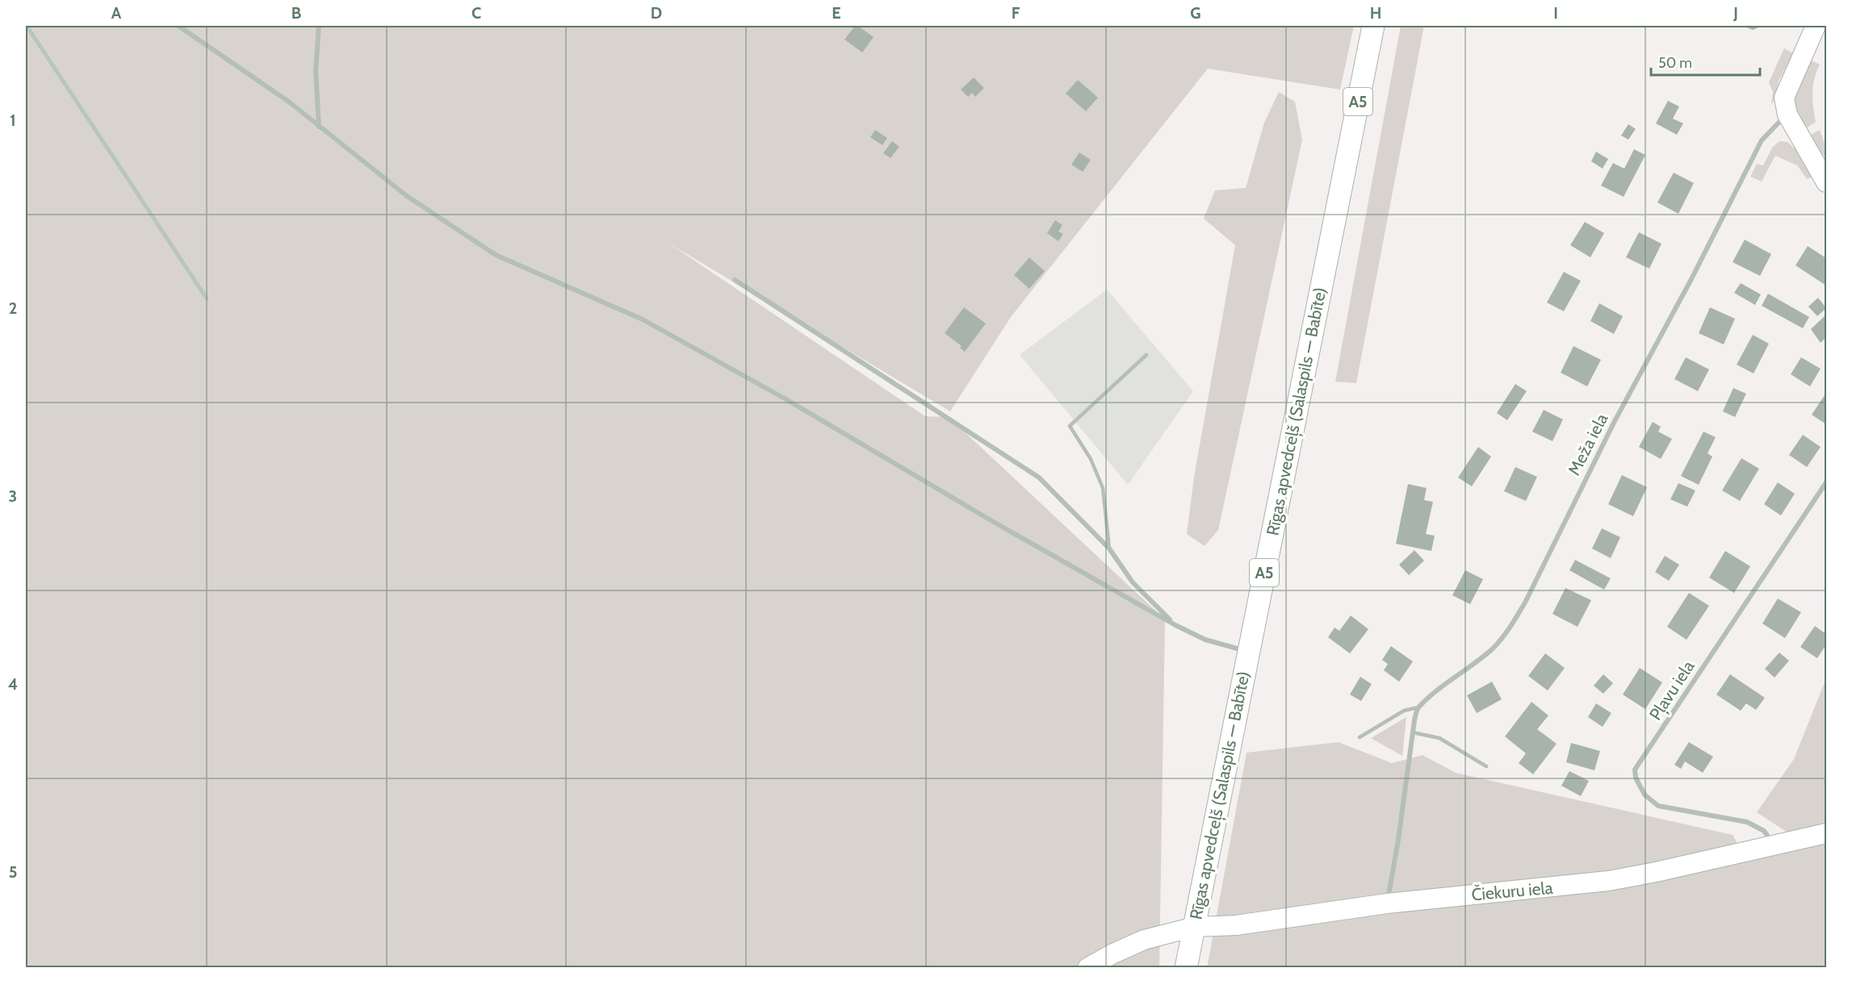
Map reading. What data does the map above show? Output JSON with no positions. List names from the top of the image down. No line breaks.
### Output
{"streets":{"highway":["A5","Rīgas apvedceļš (Salaspils — Babīte)"],"main road":["Čiekuru iela"],"street":["Meža iela","Pļavu iela"]},"crossings":[["Rīgas apvedceļš (Salaspils — Babīte)","Čiekuru iela"],["Pļavu iela","Čiekuru iela"]],"scale_bar":"50 m","grid":{"columns":["A","B","C","D","E","F","G","H","I","J"],"rows":["1","2","3","4","5"]}}
